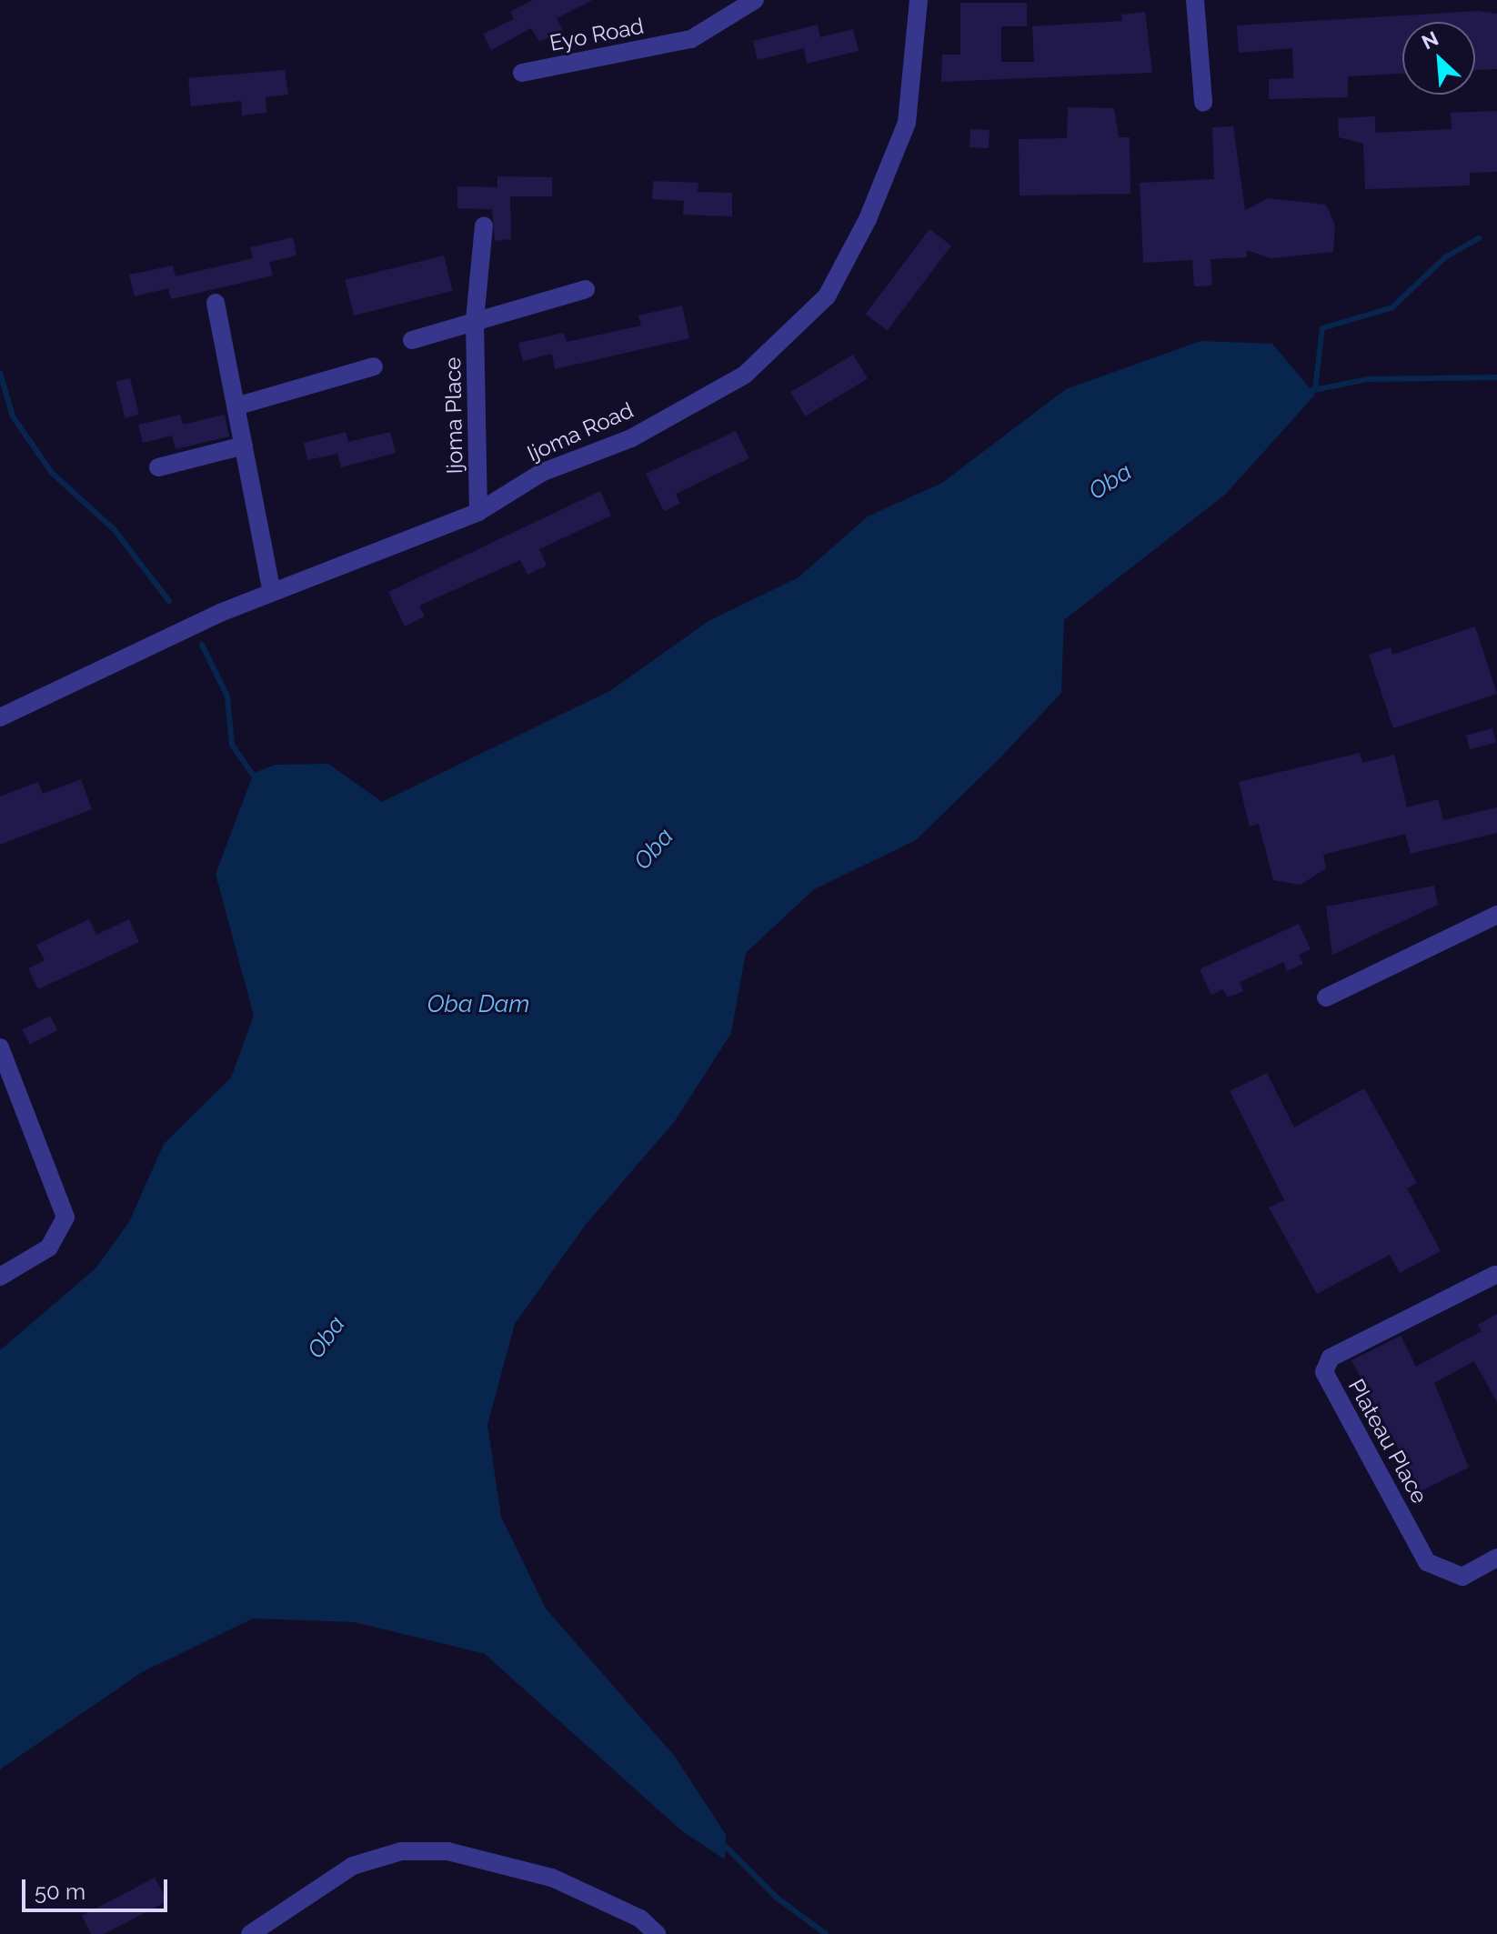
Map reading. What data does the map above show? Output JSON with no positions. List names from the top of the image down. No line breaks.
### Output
{"streets":{"street":["Eyo Road","Ijoma Place","Ijoma Road","Plateau Place"]},"crossings":[["Ijoma Place","Ijoma Road"]],"water":["Oba","Oba Dam"],"scale_bar":"50 m","north":"top left"}
